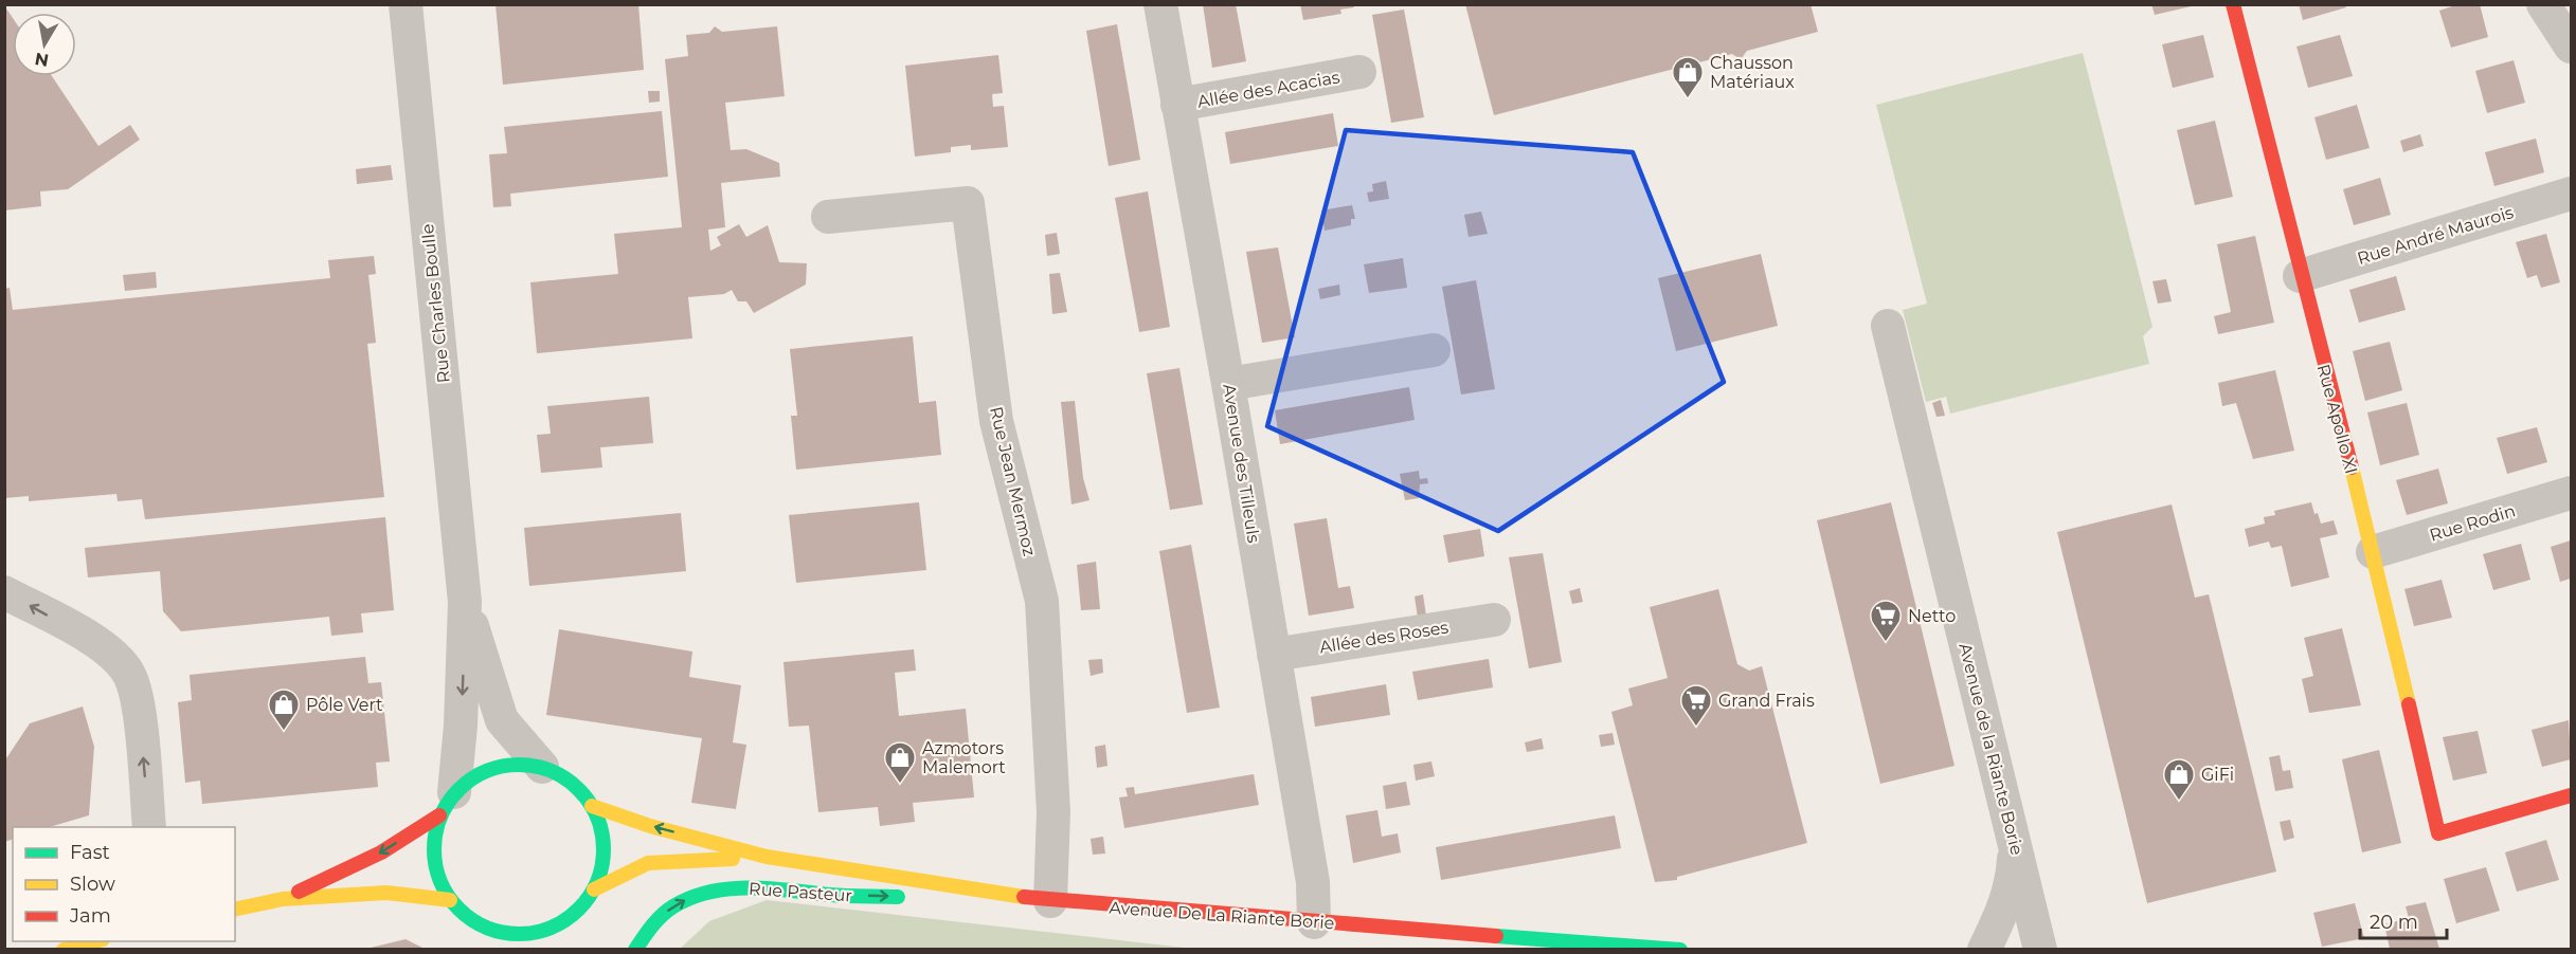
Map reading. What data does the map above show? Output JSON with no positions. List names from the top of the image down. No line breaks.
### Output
{"streets":{"street":["Allée des Acacias","Rue André Maurois","Rue Charles Boulle","Rue Apollo XI","Avenue des Tilleuls","Rue Jean Mermoz","Rue Rodin","Allée des Roses","Avenue de la Riante Borie","Rue Pasteur","Avenue De La Riante Borie"]},"crossings":[["Allée des Acacias","Avenue des Tilleuls"],["Rue André Maurois","Rue Apollo XI"],["Rue Charles Boulle","Avenue De La Riante Borie"],["Rue Apollo XI","Rue Rodin"],["Avenue des Tilleuls","Allée des Roses"],["Avenue des Tilleuls","Avenue De La Riante Borie"],["Rue Jean Mermoz","Avenue De La Riante Borie"]],"one_way":["Rue Pasteur"],"places":{"shop":["Chausson Matériaux","Pôle Vert","Azmotors Malemort","GiFi"],"supermarket":["Netto","Grand Frais"]},"legend":["Fast","Slow","Jam"],"scale_bar":"20 m","north":"bottom"}
